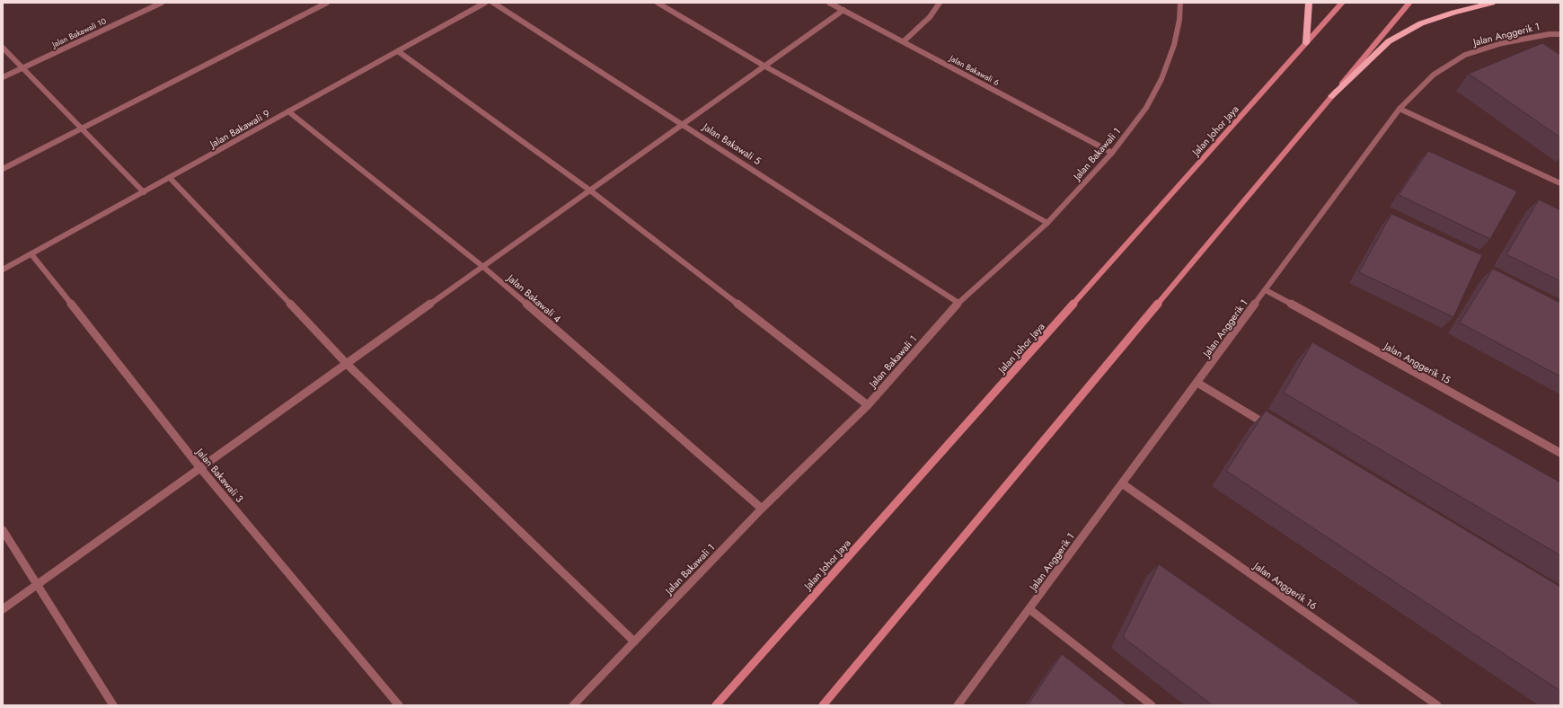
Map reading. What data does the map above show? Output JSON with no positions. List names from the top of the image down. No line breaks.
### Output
{"streets":{"main road":["Jalan Johor Jaya"],"street":["Jalan Bakawali 10","Jalan Anggerik 1","Jalan Bakawali 6","Jalan Bakawali 9","Jalan Bakawali 5","Jalan Bakawali 1","Jalan Bakawali 4","Jalan Anggerik 15","Jalan Bakawali 3","Jalan Anggerik 16"]},"crossings":[["Jalan Anggerik 1","Jalan Anggerik 15"],["Jalan Anggerik 1","Jalan Anggerik 16"],["Jalan Bakawali 6","Jalan Bakawali 1"],["Jalan Bakawali 9","Jalan Bakawali 4"],["Jalan Bakawali 9","Jalan Bakawali 3"],["Jalan Bakawali 5","Jalan Bakawali 1"],["Jalan Bakawali 1","Jalan Bakawali 4"]]}
